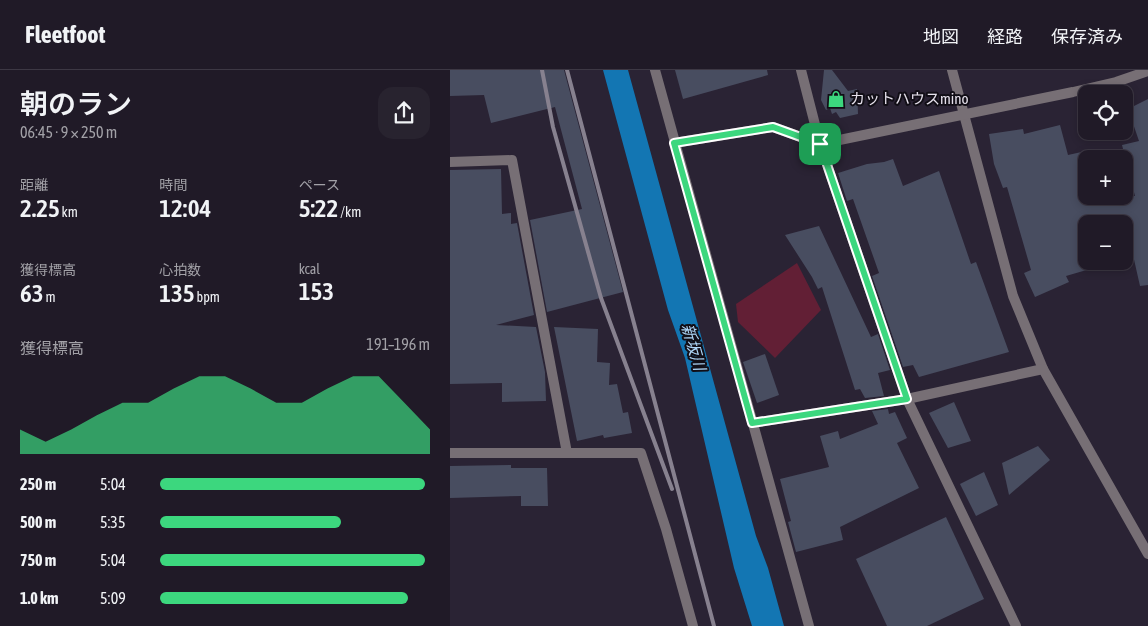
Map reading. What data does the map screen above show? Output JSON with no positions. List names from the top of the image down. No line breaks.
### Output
{"water":["新坂川"],"places":{"shop":["カットハウスmino"]},"page":{"header":"Fleetfoot","nav":["地図","経路","保存済み"],"heading":["朝のラン","06:45 · 9 × 250 m"],"map_buttons":["+","−"],"stats":[["距離","2.25 km"],["時間","12:04"],["ペース","5:22 /km"],["獲得標高","63 m"],["心拍数","135 bpm"],["kcal","153"]],"chart":["獲得標高","191–196 m"],"list":[{"name":"250 m","note":"5:04"},{"name":"500 m","note":"5:35"},{"name":"750 m","note":"5:04"},{"name":"1.0 km","note":"5:09"}]}}
